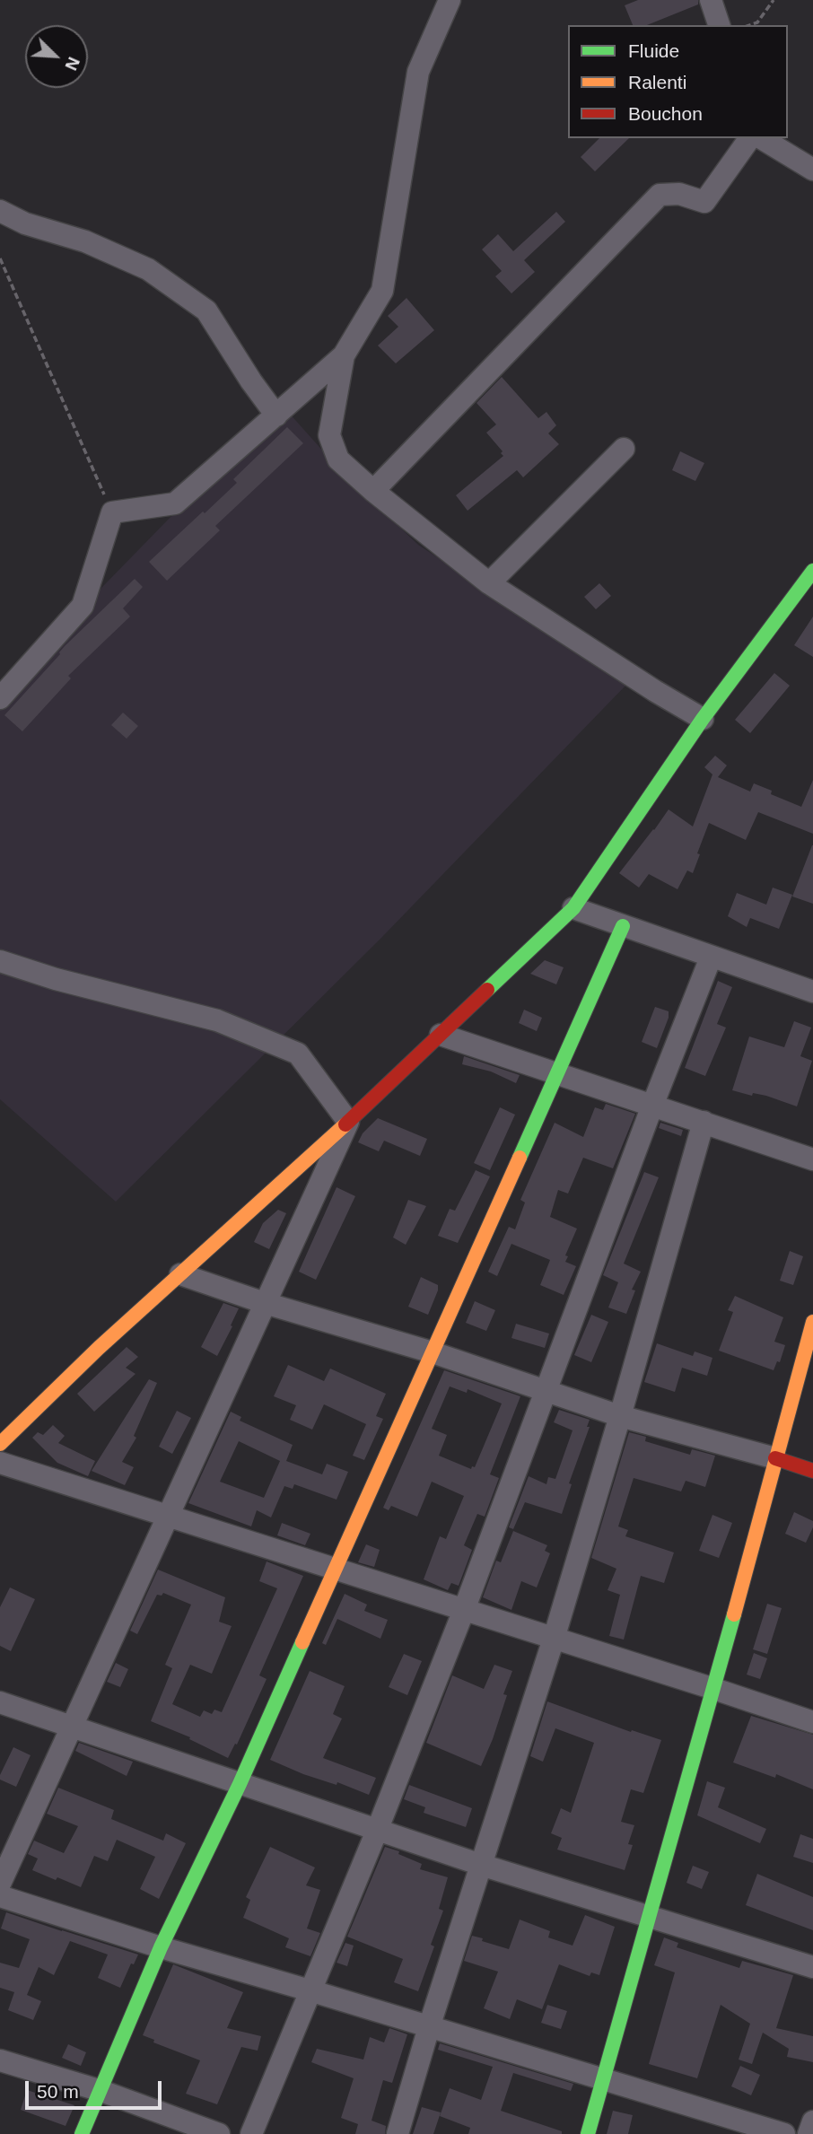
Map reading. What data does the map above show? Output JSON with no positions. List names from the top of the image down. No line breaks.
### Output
{"legend":["Fluide","Ralenti","Bouchon"],"scale_bar":"50 m","north":"bottom right"}
